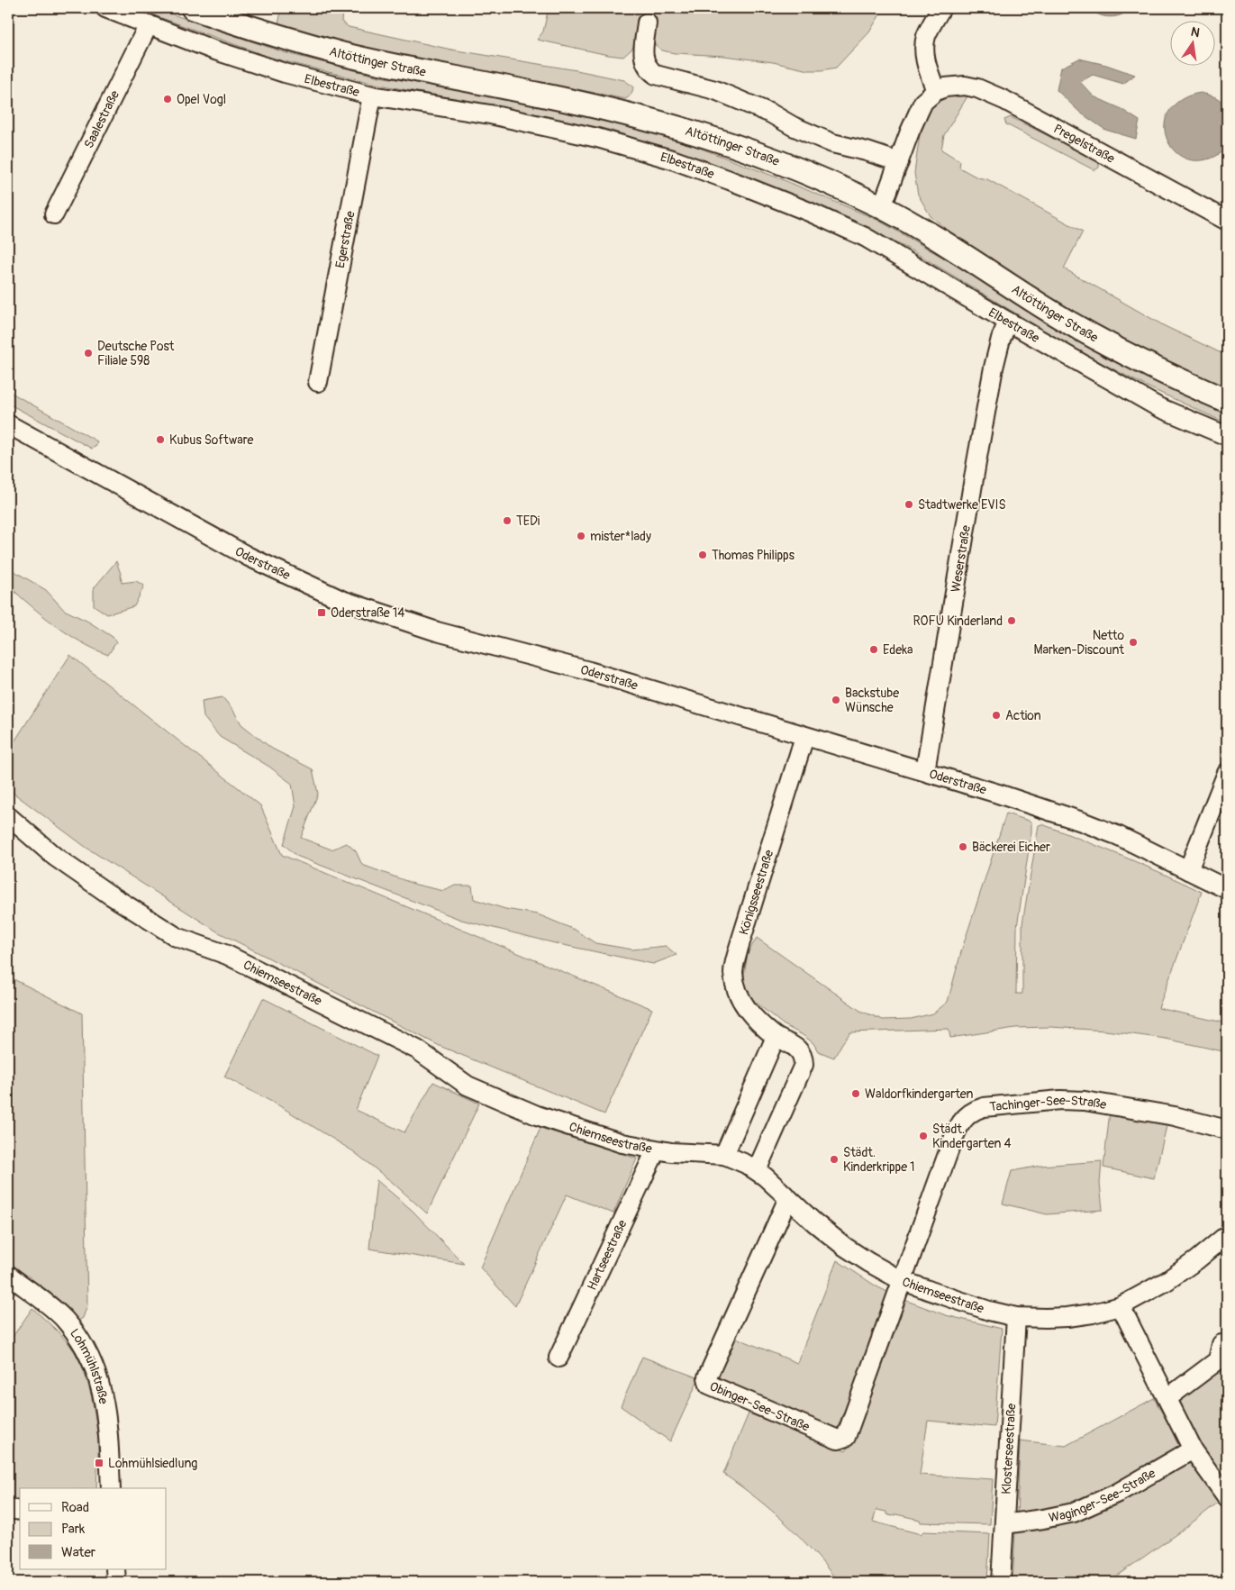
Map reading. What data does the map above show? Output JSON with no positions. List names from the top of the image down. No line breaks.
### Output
{"streets":{"main road":["Altöttinger Straße"],"street":["Elbestraße","Saalestraße","Pregelstraße","Egerstraße","Weserstraße","Oderstraße","Königsseestraße","Chiemseestraße","Tachinger-See-Straße","Hartseestraße","Lohmühlstraße","Obinger-See-Straße","Klosterseestraße","Waginger-See-Straße"]},"crossings":[["Elbestraße","Saalestraße"],["Elbestraße","Egerstraße"],["Elbestraße","Weserstraße"],["Weserstraße","Oderstraße"],["Oderstraße","Königsseestraße"],["Königsseestraße","Chiemseestraße"],["Chiemseestraße","Tachinger-See-Straße"],["Chiemseestraße","Hartseestraße"],["Chiemseestraße","Obinger-See-Straße"],["Chiemseestraße","Klosterseestraße"],["Tachinger-See-Straße","Obinger-See-Straße"],["Klosterseestraße","Waginger-See-Straße"]],"places":{"other":["Opel Vogl","Deutsche Post Filiale 598","Kubus Software","Stadtwerke EVIS","TEDi","mister*lady","Thomas Philipps","ROFU Kinderland","Netto Marken-Discount","Edeka","Backstube Wünsche","Action","Bäckerei Eicher","Waldorfkindergarten","Städt. Kindergarten 4","Städt. Kinderkrippe 1"],"transit":["Oderstraße 14","Lohmühlsiedlung"]},"legend":["Road","Park","Water"],"north":"top"}
